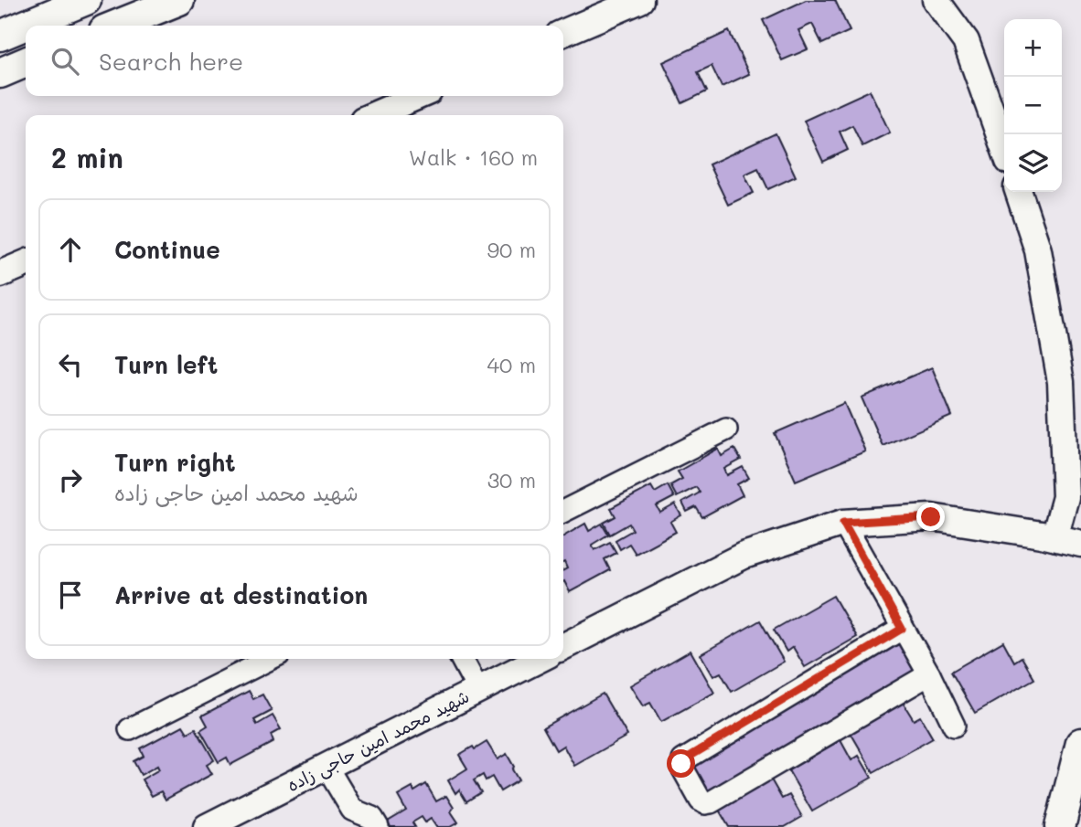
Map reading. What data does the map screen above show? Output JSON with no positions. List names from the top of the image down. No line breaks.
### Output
{"streets":{"street":["شهید محمد امین حاجی زاده"]},"page":{"map_buttons":["+","−"],"search":"Search here","heading":["2 min","Walk · 160 m"],"list":[["Continue","90 m"],["Turn left","40 m"],["Turn right","شهید محمد امین حاجی زاده","30 m"],"Arrive at destination"]}}
